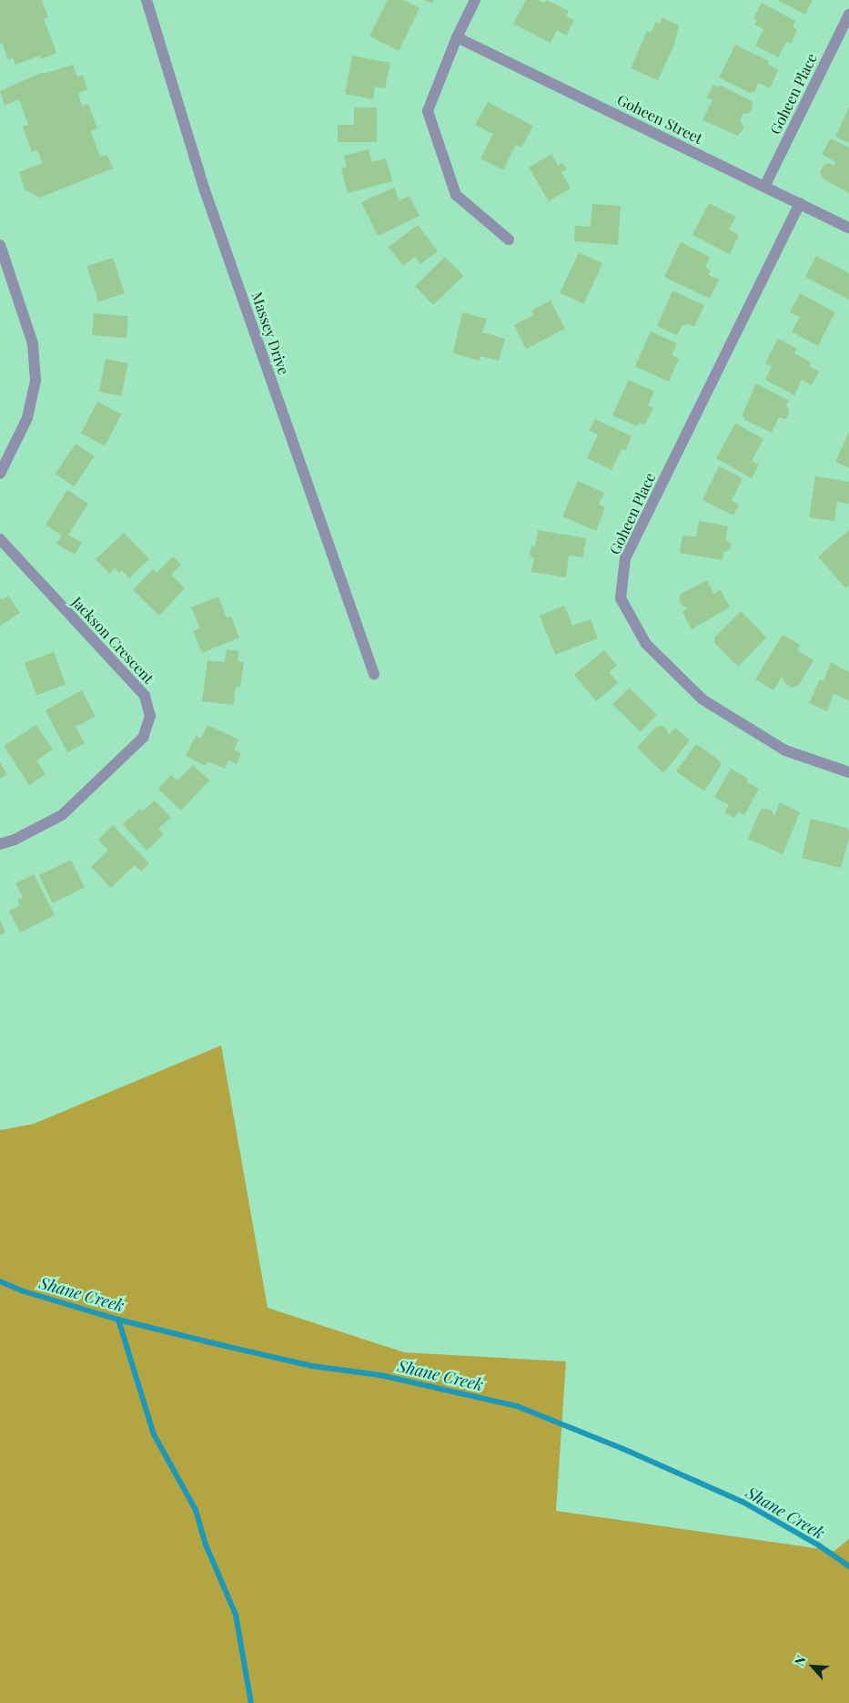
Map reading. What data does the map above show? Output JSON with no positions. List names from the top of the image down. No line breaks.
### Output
{"streets":{"street":["Goheen Place","Goheen Street","Massey Drive","Jackson Crescent"]},"crossings":[["Goheen Place","Goheen Street"]],"water":["Shane Creek"],"north":"top left"}
